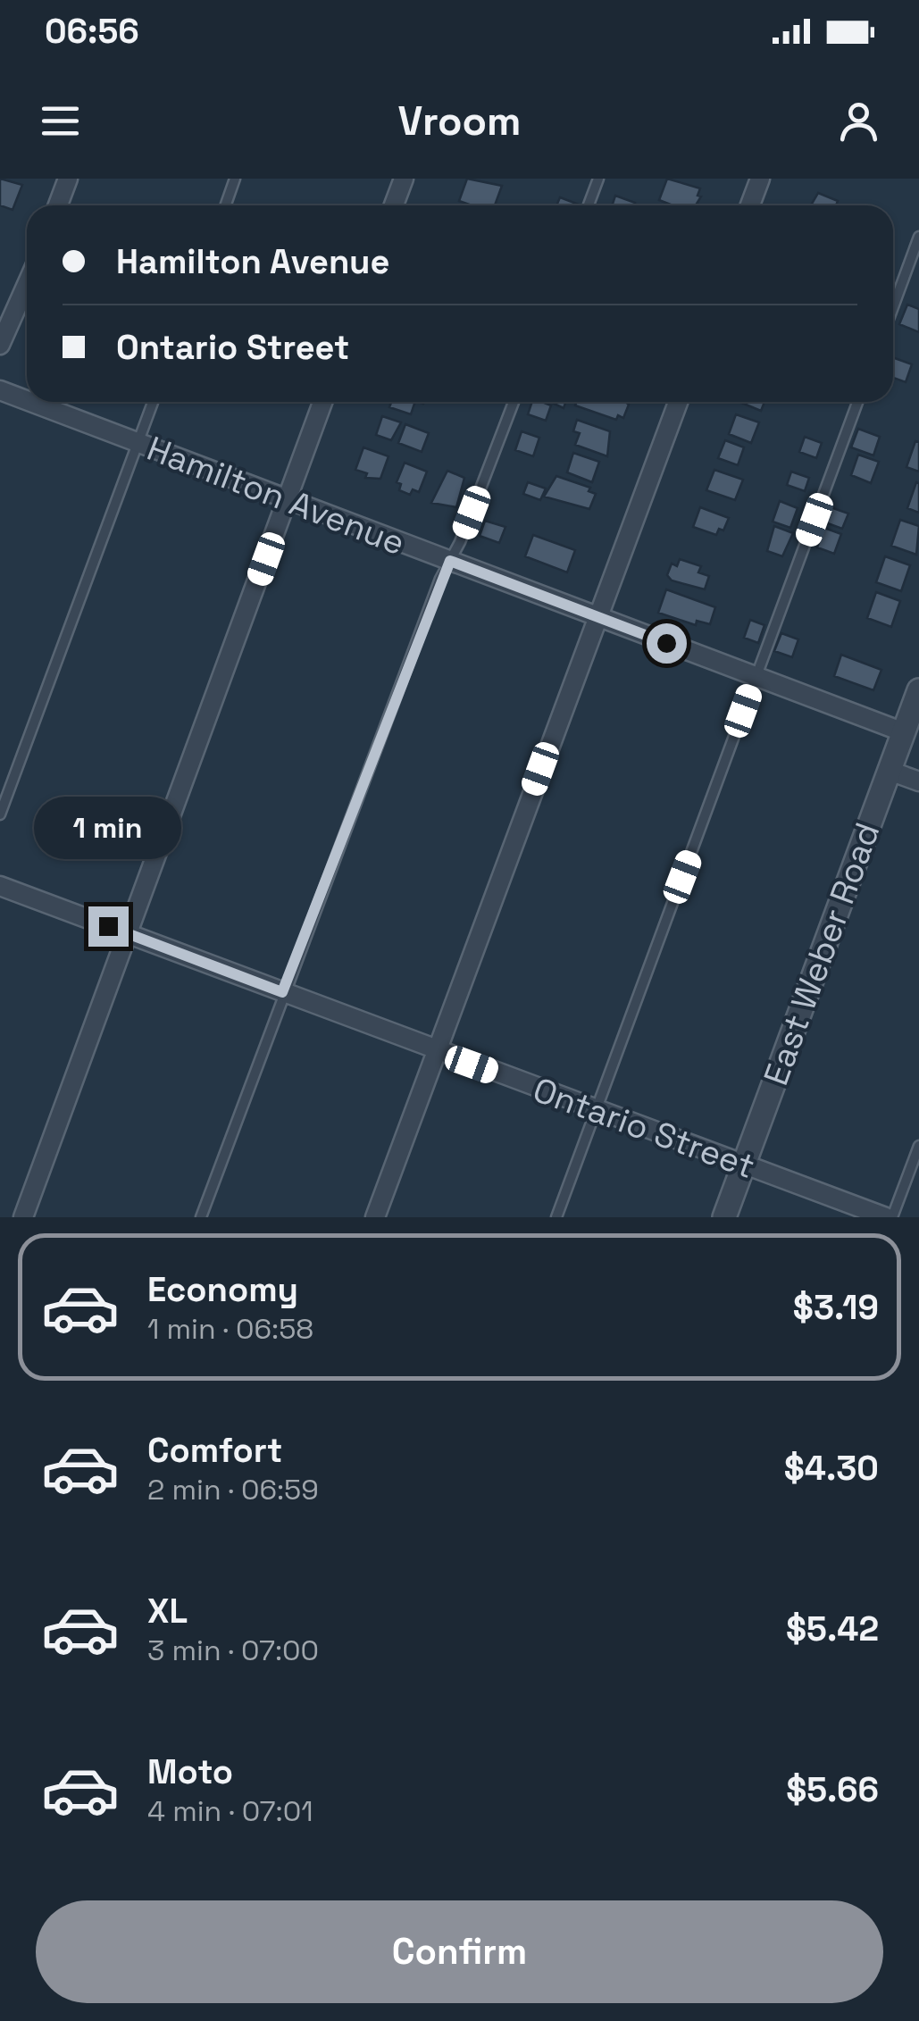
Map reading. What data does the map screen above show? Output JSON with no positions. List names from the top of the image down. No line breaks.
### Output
{"streets":{"street":["Hamilton Avenue","East Weber Road","Ontario Street"]},"crossings":[["Hamilton Avenue","East Weber Road"],["East Weber Road","Ontario Street"]],"page":{"status":"06:56","header":"Vroom","banner":["Hamilton Avenue","Ontario Street"],"bubble":"1 min","list":[{"name":"Economy","note":"1 min · 06:58","value":"$3.19"},{"name":"Comfort","note":"2 min · 06:59","value":"$4.30"},{"name":"XL","note":"3 min · 07:00","value":"$5.42"},{"name":"Moto","note":"4 min · 07:01","value":"$5.66"}],"buttons":"Confirm"}}
